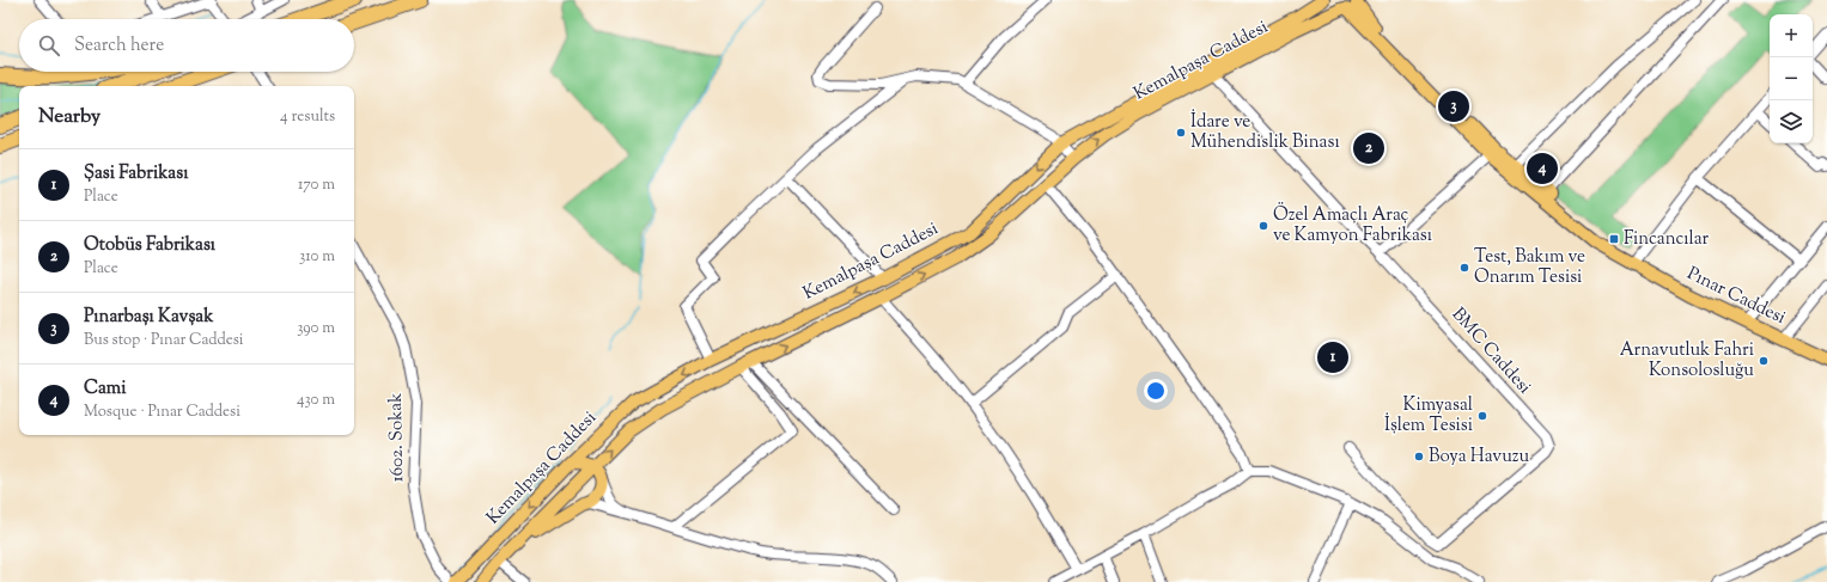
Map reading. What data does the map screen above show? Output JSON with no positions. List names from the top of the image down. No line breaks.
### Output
{"streets":{"main road":["Kemalpaşa Caddesi","Pınar Caddesi"],"street":["BMC Caddesi","1602. Sokak"]},"crossings":[["Kemalpaşa Caddesi","Pınar Caddesi"],["Kemalpaşa Caddesi","BMC Caddesi"]],"places":{"other":["İdare ve Mühendislik Binası","Özel Amaçlı Araç ve Kamyon Fabrikası","Test, Bakım ve Onarım Tesisi","Arnavutluk Fahri Konsolosluğu","Kimyasal İşlem Tesisi","Boya Havuzu"],"transit":["Fincancılar"]},"page":{"map_buttons":["+","−"],"search":"Search here","heading":["Nearby","4 results"],"pins":["3","2","4","1"],"list":[{"mark":"1","name":"Şasi Fabrikası","note":"Place","value":"170 m"},{"mark":"2","name":"Otobüs Fabrikası","note":"Place","value":"310 m"},{"mark":"3","name":"Pınarbaşı Kavşak","note":"Bus stop · Pınar Caddesi","value":"390 m"},{"mark":"4","name":"Cami","note":"Mosque · Pınar Caddesi","value":"430 m"}]}}
